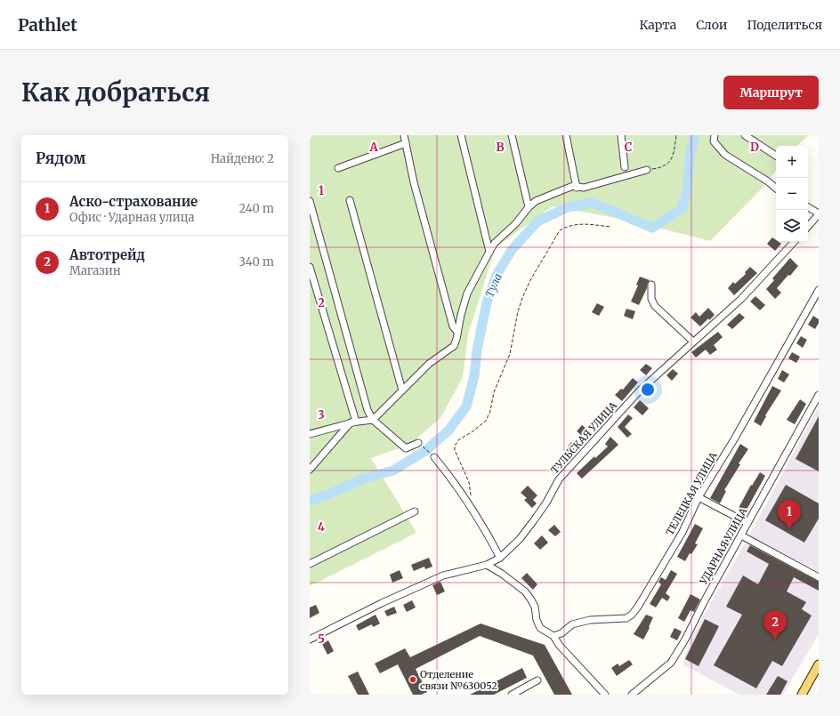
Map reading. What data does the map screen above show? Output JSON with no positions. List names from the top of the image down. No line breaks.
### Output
{"streets":{"street":["ТУЛЬСКАЯ УЛИЦА","ТЕЛЕЦКАЯ УЛИЦА","УДАРНАЯ УЛИЦА"]},"water":["Тула"],"places":["Отделение связи №630052"],"page":{"header":"Pathlet","nav":["Карта","Слои","Поделиться"],"buttons":"Маршрут","title":"Как добраться","heading":["Рядом","Найдено: 2"],"map_buttons":["+","−"],"list":[{"mark":"1","name":"Аско-страхование","note":"Офис · Ударная улица","value":"240 m"},{"mark":"2","name":"Автотрейд","note":"Магазин","value":"340 m"}],"pins":["1","2"]},"grid":{"columns":["A","B","C","D"],"rows":["1","2","3","4","5"]}}
